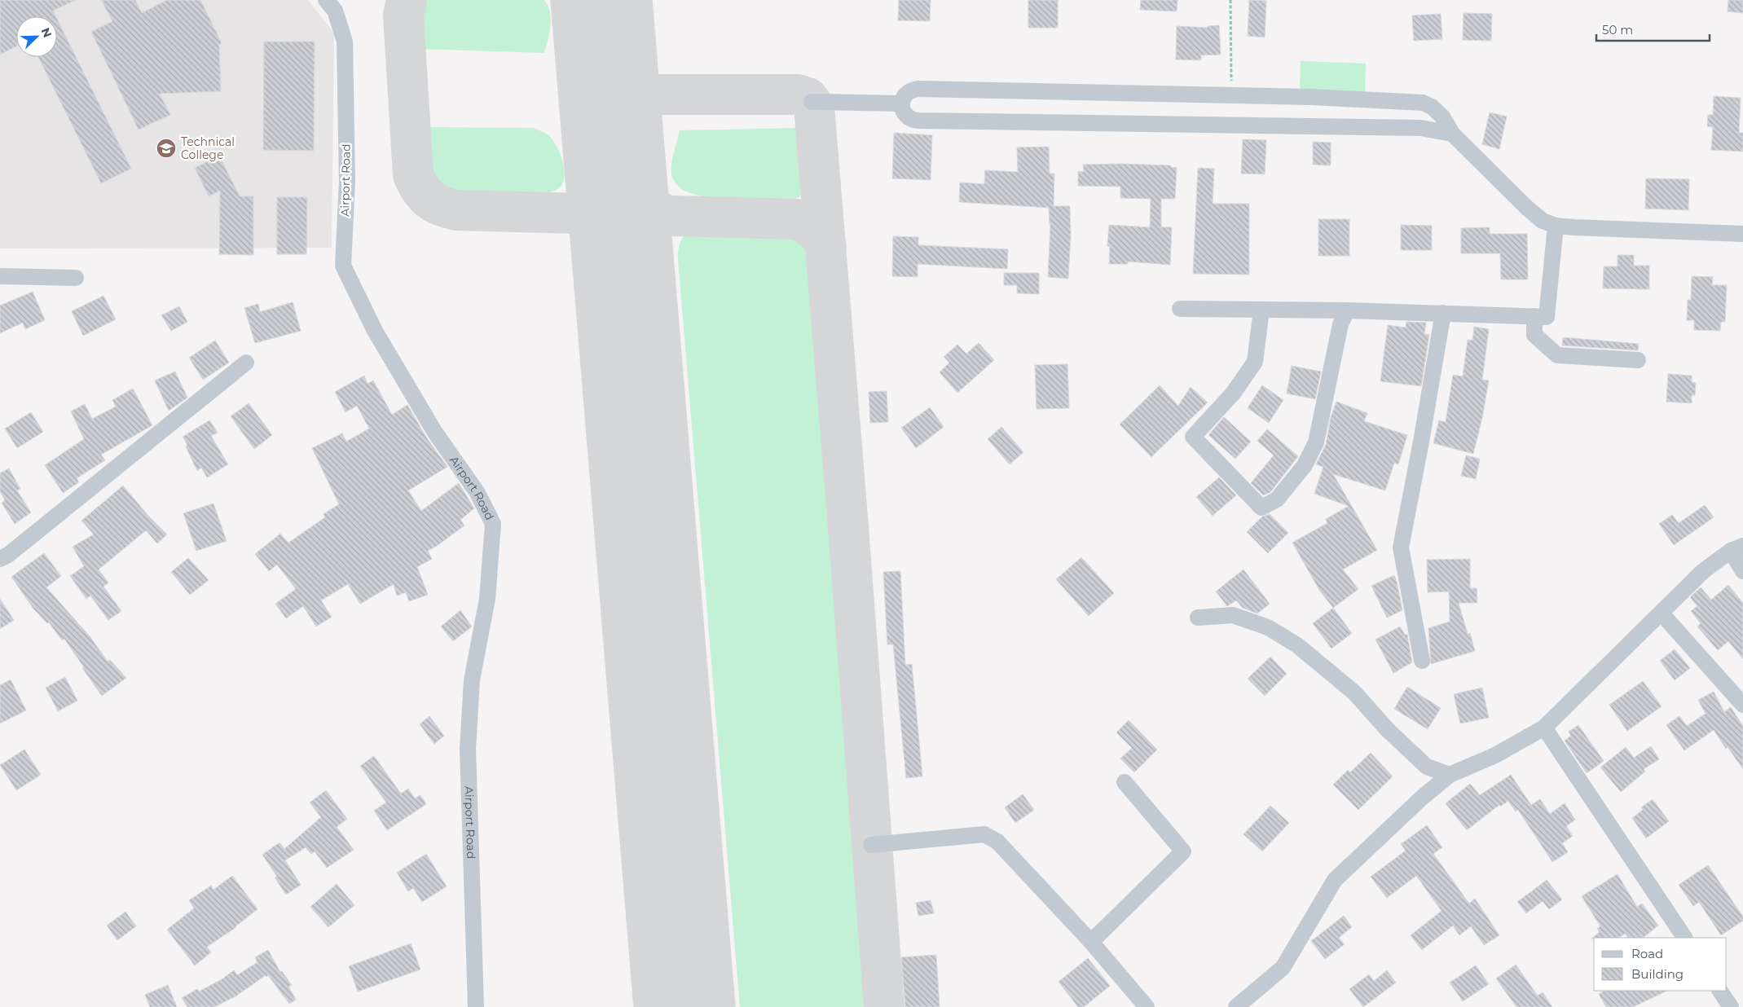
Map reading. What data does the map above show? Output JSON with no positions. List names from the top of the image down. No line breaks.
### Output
{"streets":{"street":["Airport Road"]},"places":{"school or university":["Technical College"]},"legend":["Road","Building"],"scale_bar":"50 m","north":"top right"}
